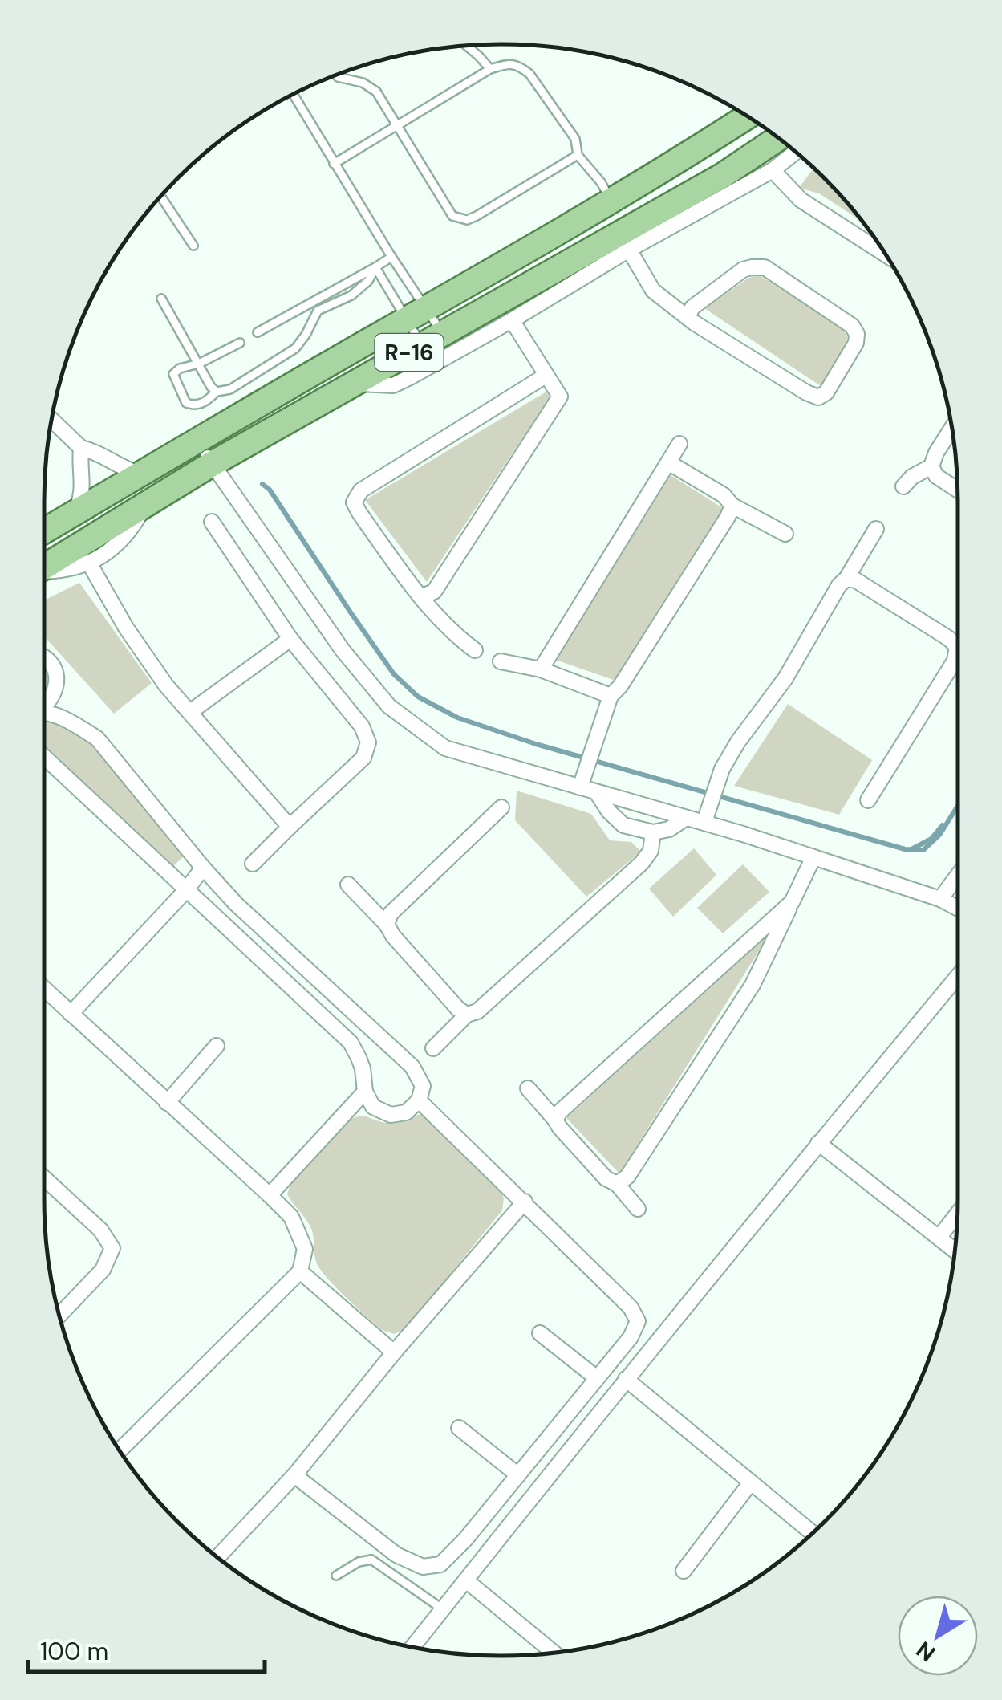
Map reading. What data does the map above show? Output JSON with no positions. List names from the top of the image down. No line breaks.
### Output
{"streets":{"main road":["R-16"]},"scale_bar":"100 m","north":"bottom left"}
